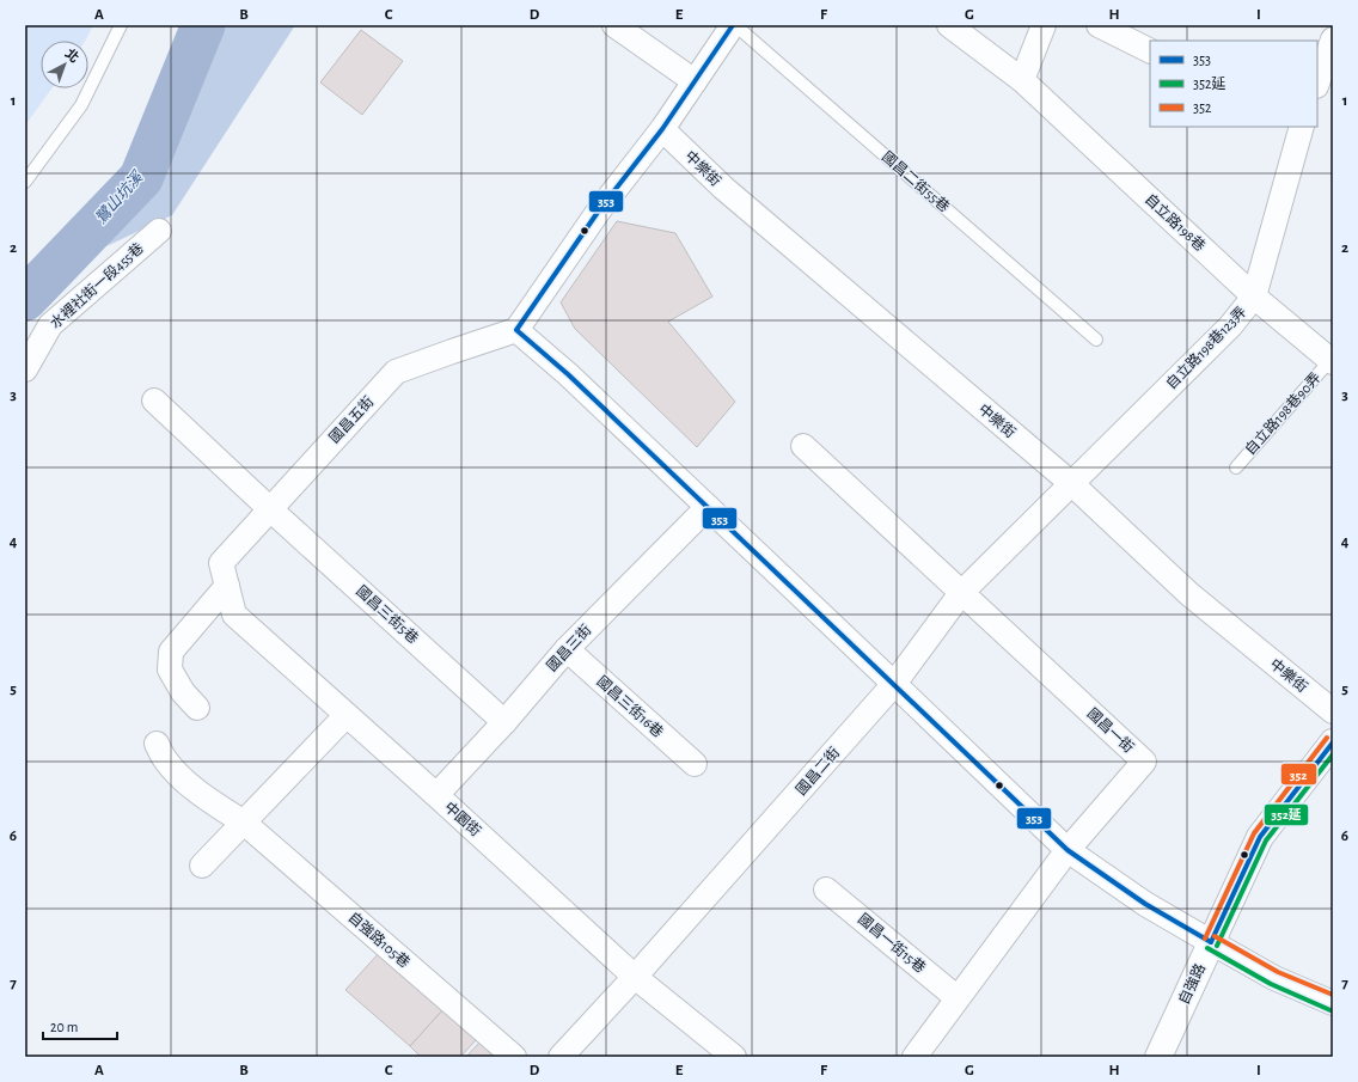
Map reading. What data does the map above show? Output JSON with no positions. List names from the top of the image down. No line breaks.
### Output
{"streets":{"street":["中樂街","自立路198巷","水裡社街一段455巷","自立路198巷123弄","國昌五街","國昌三街5巷","國昌三街","國昌三街16巷","國昌一街","國昌二街","中園街","自強路105巷","國昌一街15巷","自強路"],"lane":["國昌二街55巷","自立路198巷90弄"]},"crossings":[["中樂街","自立路198巷123弄"],["中樂街","國昌二街"],["自立路198巷","自立路198巷123弄"],["自立路198巷","自立路198巷90弄"],["自立路198巷123弄","國昌二街"],["國昌五街","國昌三街5巷"],["國昌五街","中園街"],["國昌三街5巷","國昌三街"],["國昌三街","國昌三街16巷"],["國昌三街","中園街"],["國昌一街","國昌二街"],["國昌一街","國昌一街15巷"],["國昌二街","中園街"]],"water":["鷺山坑溪"],"lines":["transit line 353","transit line 352","transit line 352延"],"legend":["353","352延","352"],"scale_bar":"20 m","north":"top right","grid":{"columns":["A","B","C","D","E","F","G","H","I"],"rows":["1","2","3","4","5","6","7"]}}
